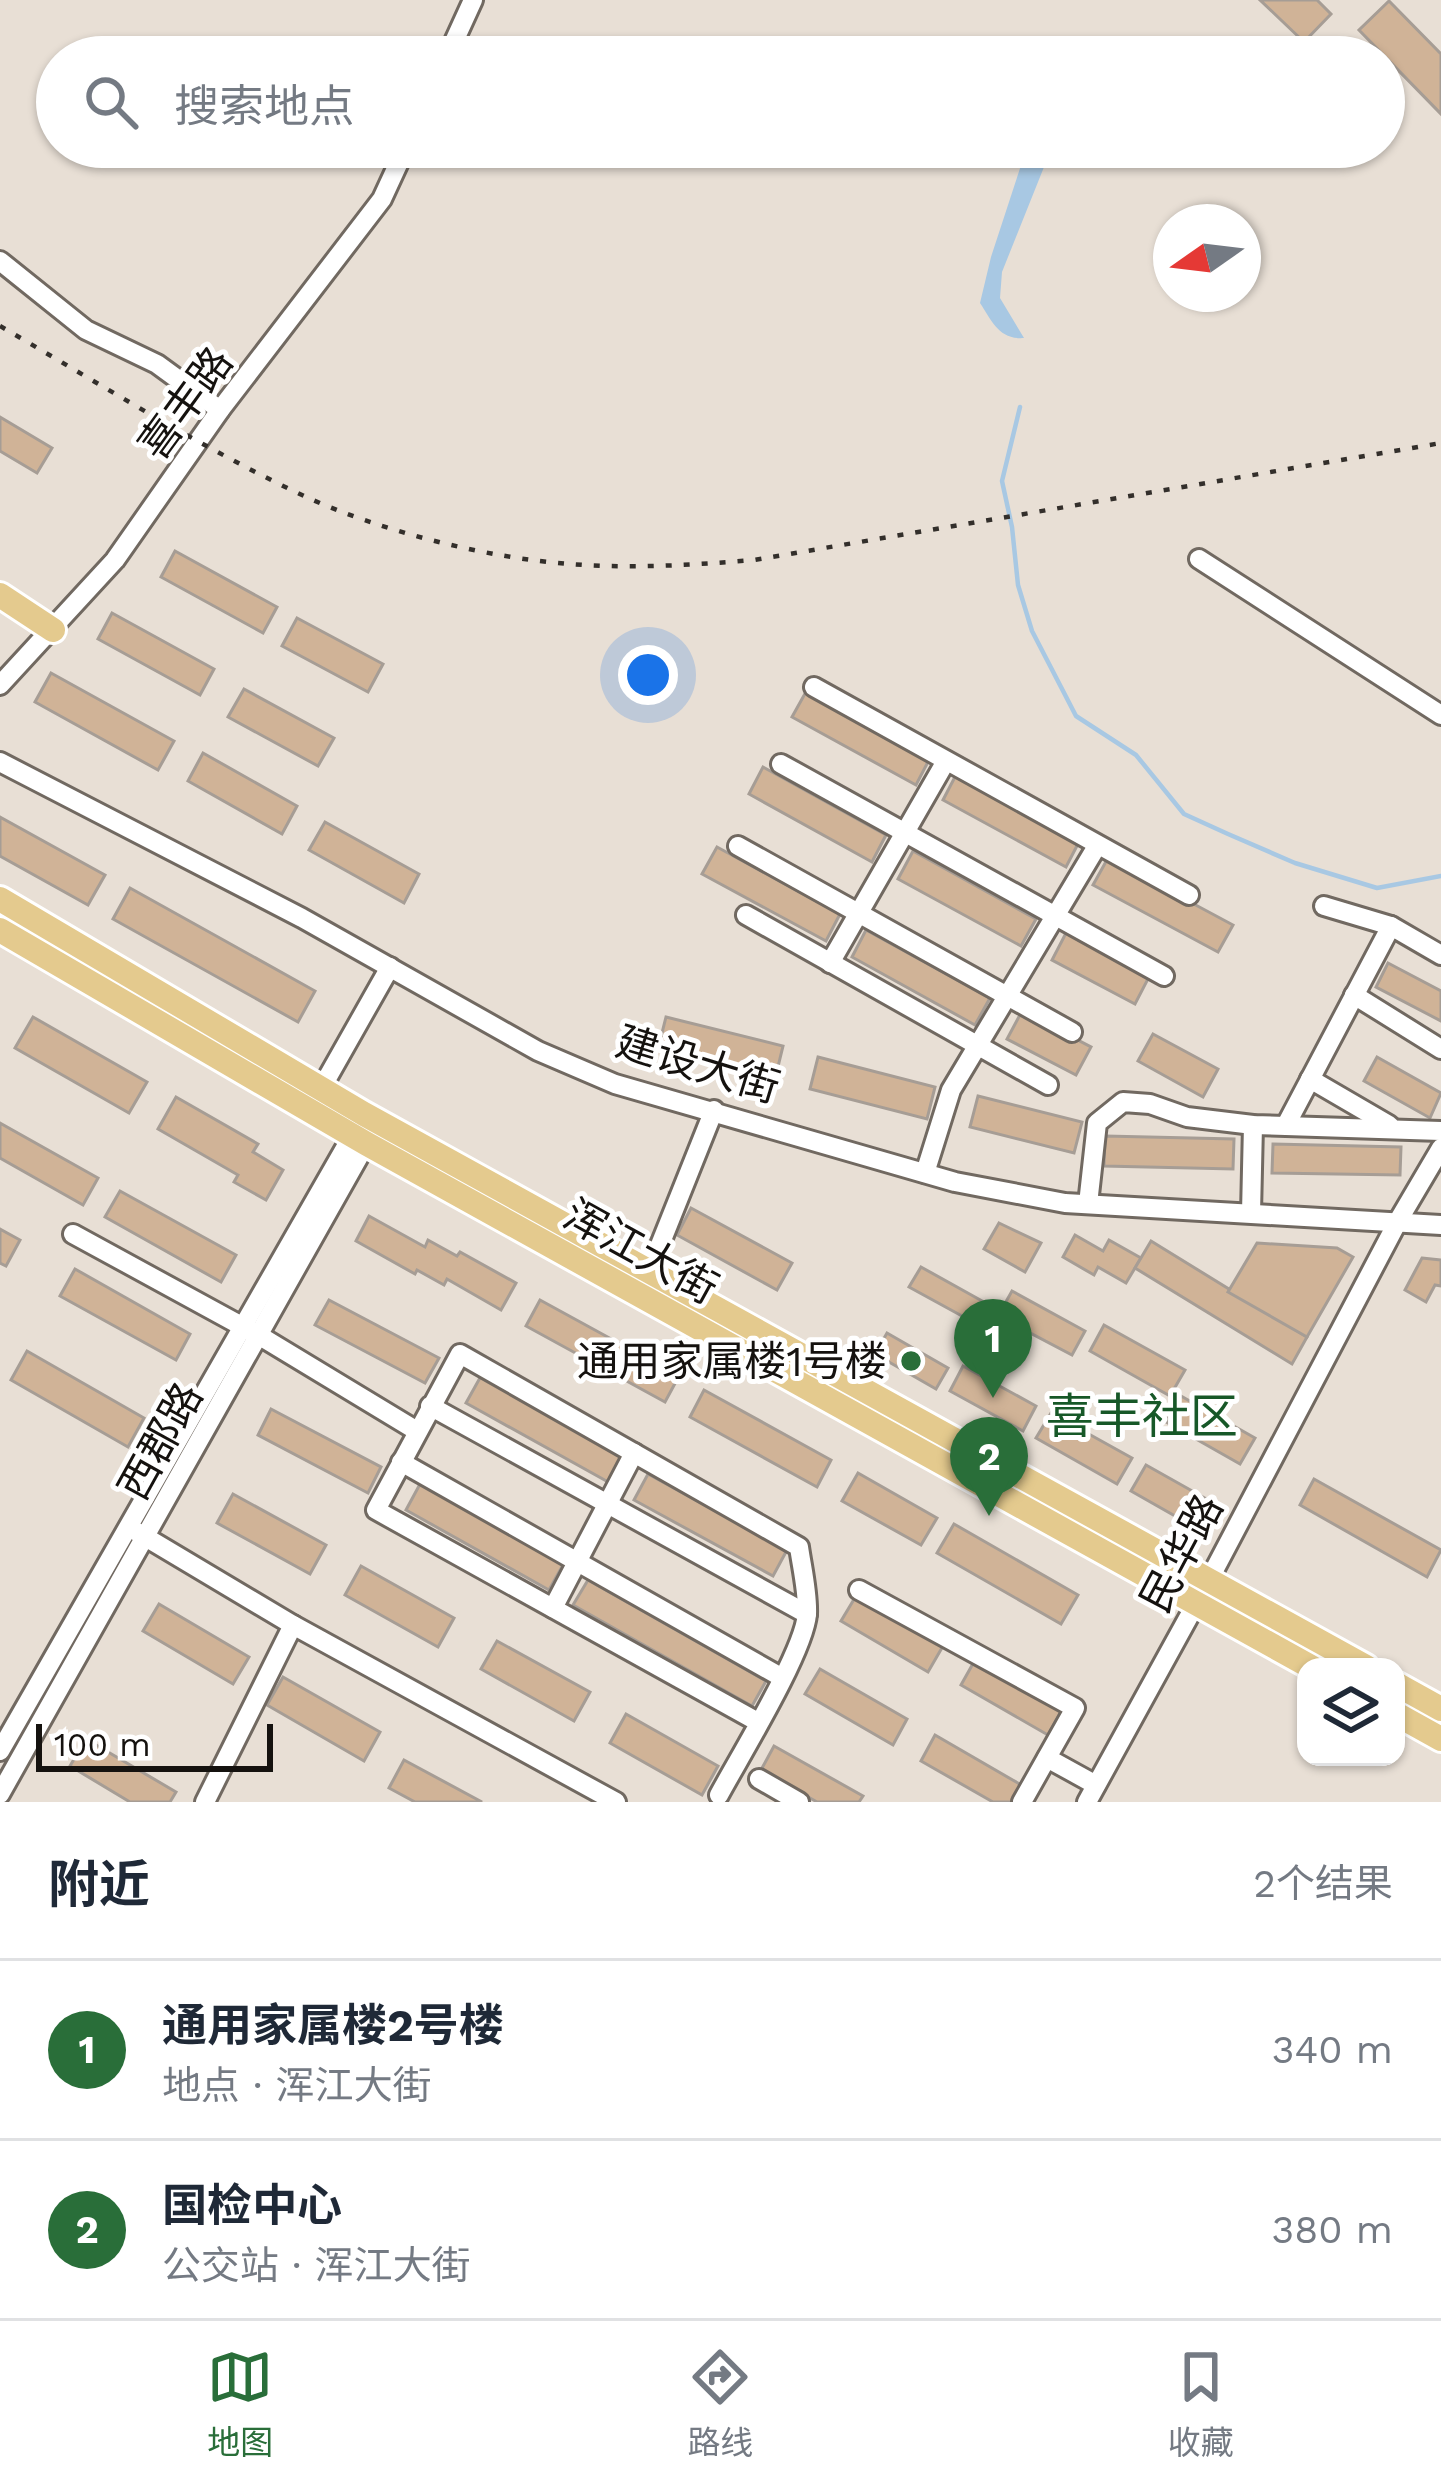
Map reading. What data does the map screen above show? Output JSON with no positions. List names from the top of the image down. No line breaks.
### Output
{"streets":{"main road":["浑江大街"],"street":["喜丰路","建设大街","西郡路","民华路"]},"crossings":[["建设大街","民华路"],["浑江大街","西郡路"],["浑江大街","民华路"]],"districts":["喜丰社区"],"places":["通用家属楼1号楼"],"scale_bar":"100 m","north":"left","page":{"search":"搜索地点","pins":["1","2"],"scale":"100 m","heading":["附近","2个结果"],"list":[{"mark":"1","name":"通用家属楼2号楼","note":"地点 · 浑江大街","value":"340 m"},{"mark":"2","name":"国检中心","note":"公交站 · 浑江大街","value":"380 m"}],"nav":["地图","路线","收藏"]}}
